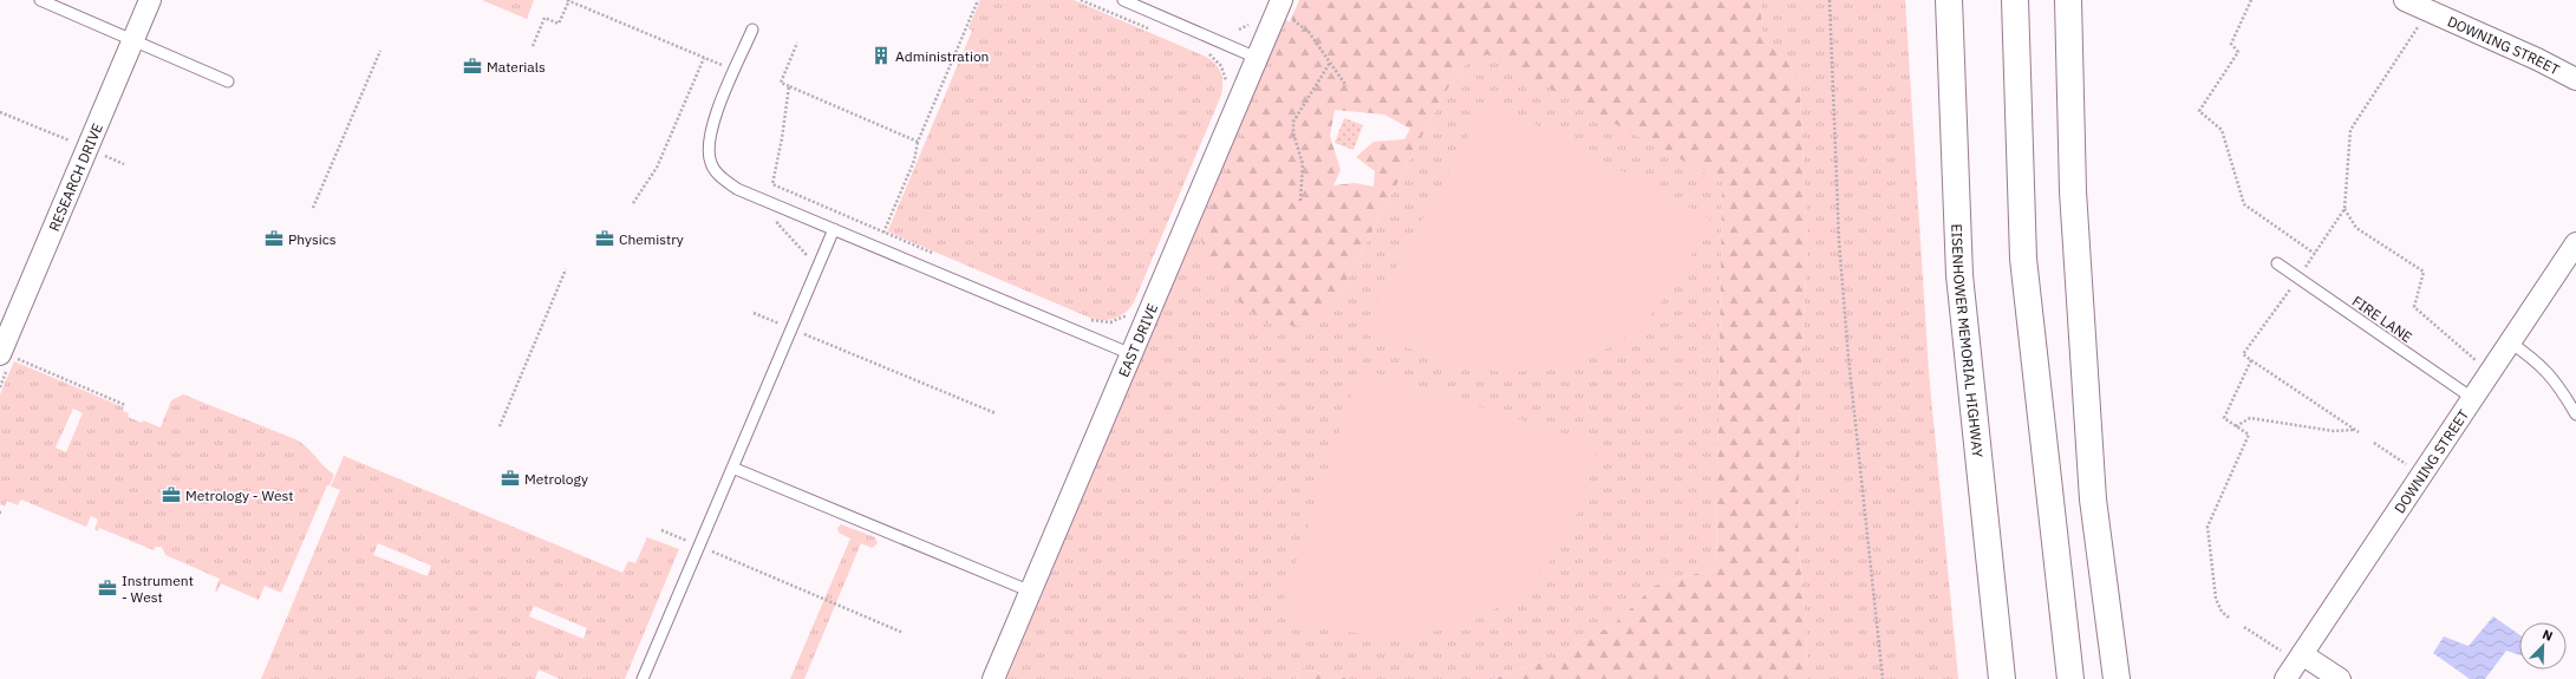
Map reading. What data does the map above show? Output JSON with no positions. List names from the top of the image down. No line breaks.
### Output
{"streets":{"highway":["EISENHOWER MEMORIAL HIGHWAY"],"street":["DOWNING STREET","RESEARCH DRIVE","EAST DRIVE"],"lane":["FIRE LANE"]},"crossings":[["DOWNING STREET","FIRE LANE"]],"places":{"building":["Administration"],"office":["Materials","Physics","Chemistry","Metrology","Metrology - West","Instrument - West"]},"north":"top right"}
